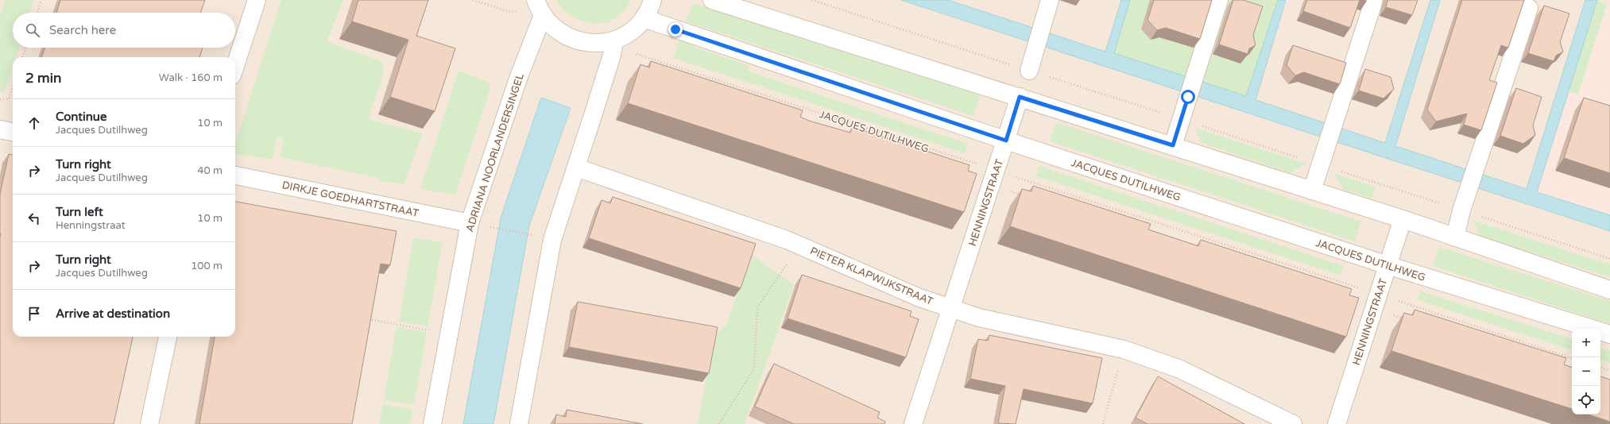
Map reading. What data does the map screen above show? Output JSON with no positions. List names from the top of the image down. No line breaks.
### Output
{"streets":{"street":["JACQUES DUTILHWEG","ADRIANA NOORLANDERSINGEL","DIRKJE GOEDHARTSTRAAT","HENNINGSTRAAT","PIETER KLAPWIJKSTRAAT"]},"crossings":[["JACQUES DUTILHWEG","HENNINGSTRAAT"],["ADRIANA NOORLANDERSINGEL","DIRKJE GOEDHARTSTRAAT"],["HENNINGSTRAAT","PIETER KLAPWIJKSTRAAT"]],"page":{"search":"Search here","heading":["2 min","Walk · 160 m"],"list":[["Continue","Jacques Dutilhweg","10 m"],["Turn right","Jacques Dutilhweg","40 m"],["Turn left","Henningstraat","10 m"],["Turn right","Jacques Dutilhweg","100 m"],"Arrive at destination"],"map_buttons":["+","−"]}}
